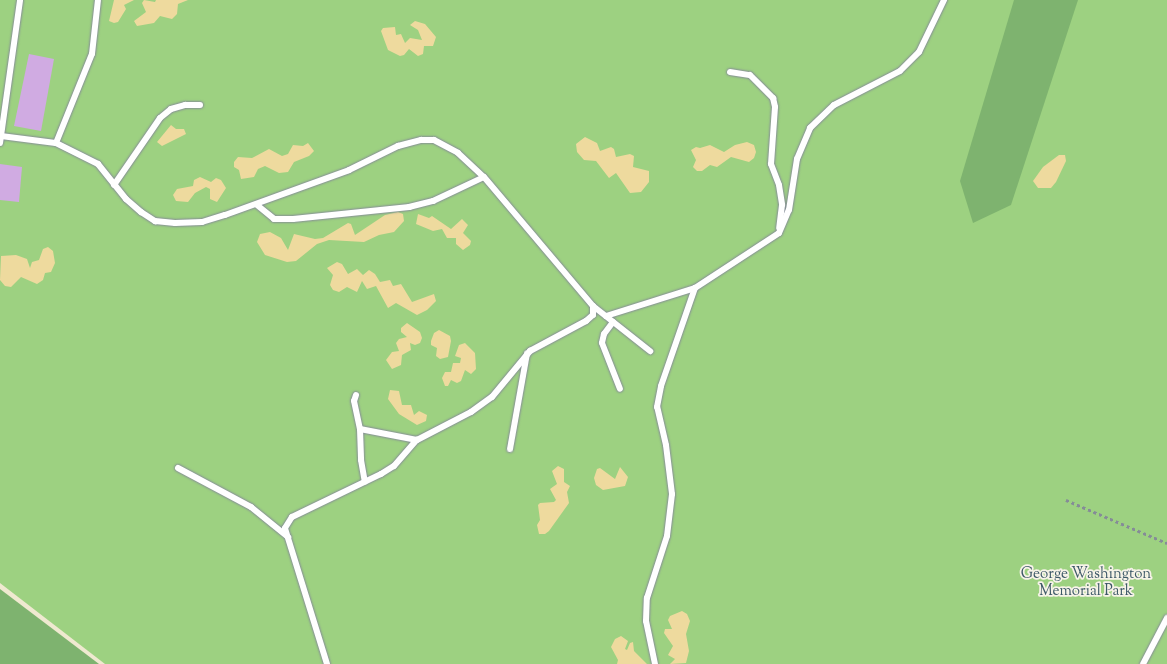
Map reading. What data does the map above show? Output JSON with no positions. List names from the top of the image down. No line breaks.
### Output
{"parks":["George Washington Memorial Park"]}
